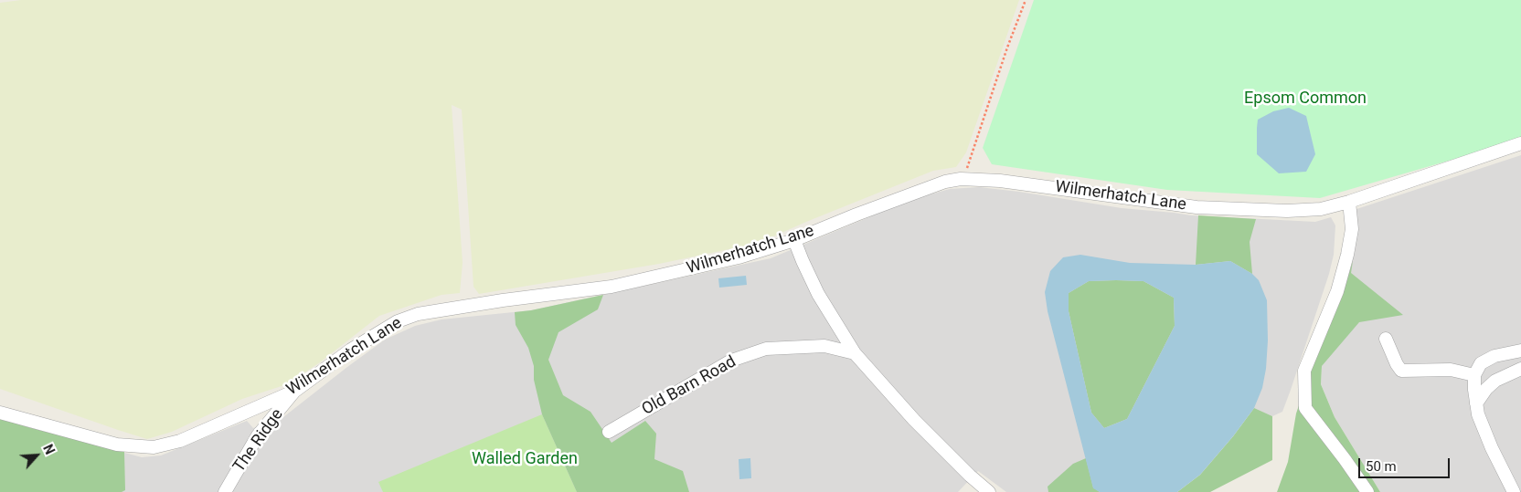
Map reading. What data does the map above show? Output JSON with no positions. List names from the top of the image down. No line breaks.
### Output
{"streets":{"street":["Wilmerhatch Lane","Old Barn Road","The Ridge"]},"crossings":[["Wilmerhatch Lane","The Ridge"]],"parks":["Epsom Common","Walled Garden"],"scale_bar":"50 m","north":"top right"}
